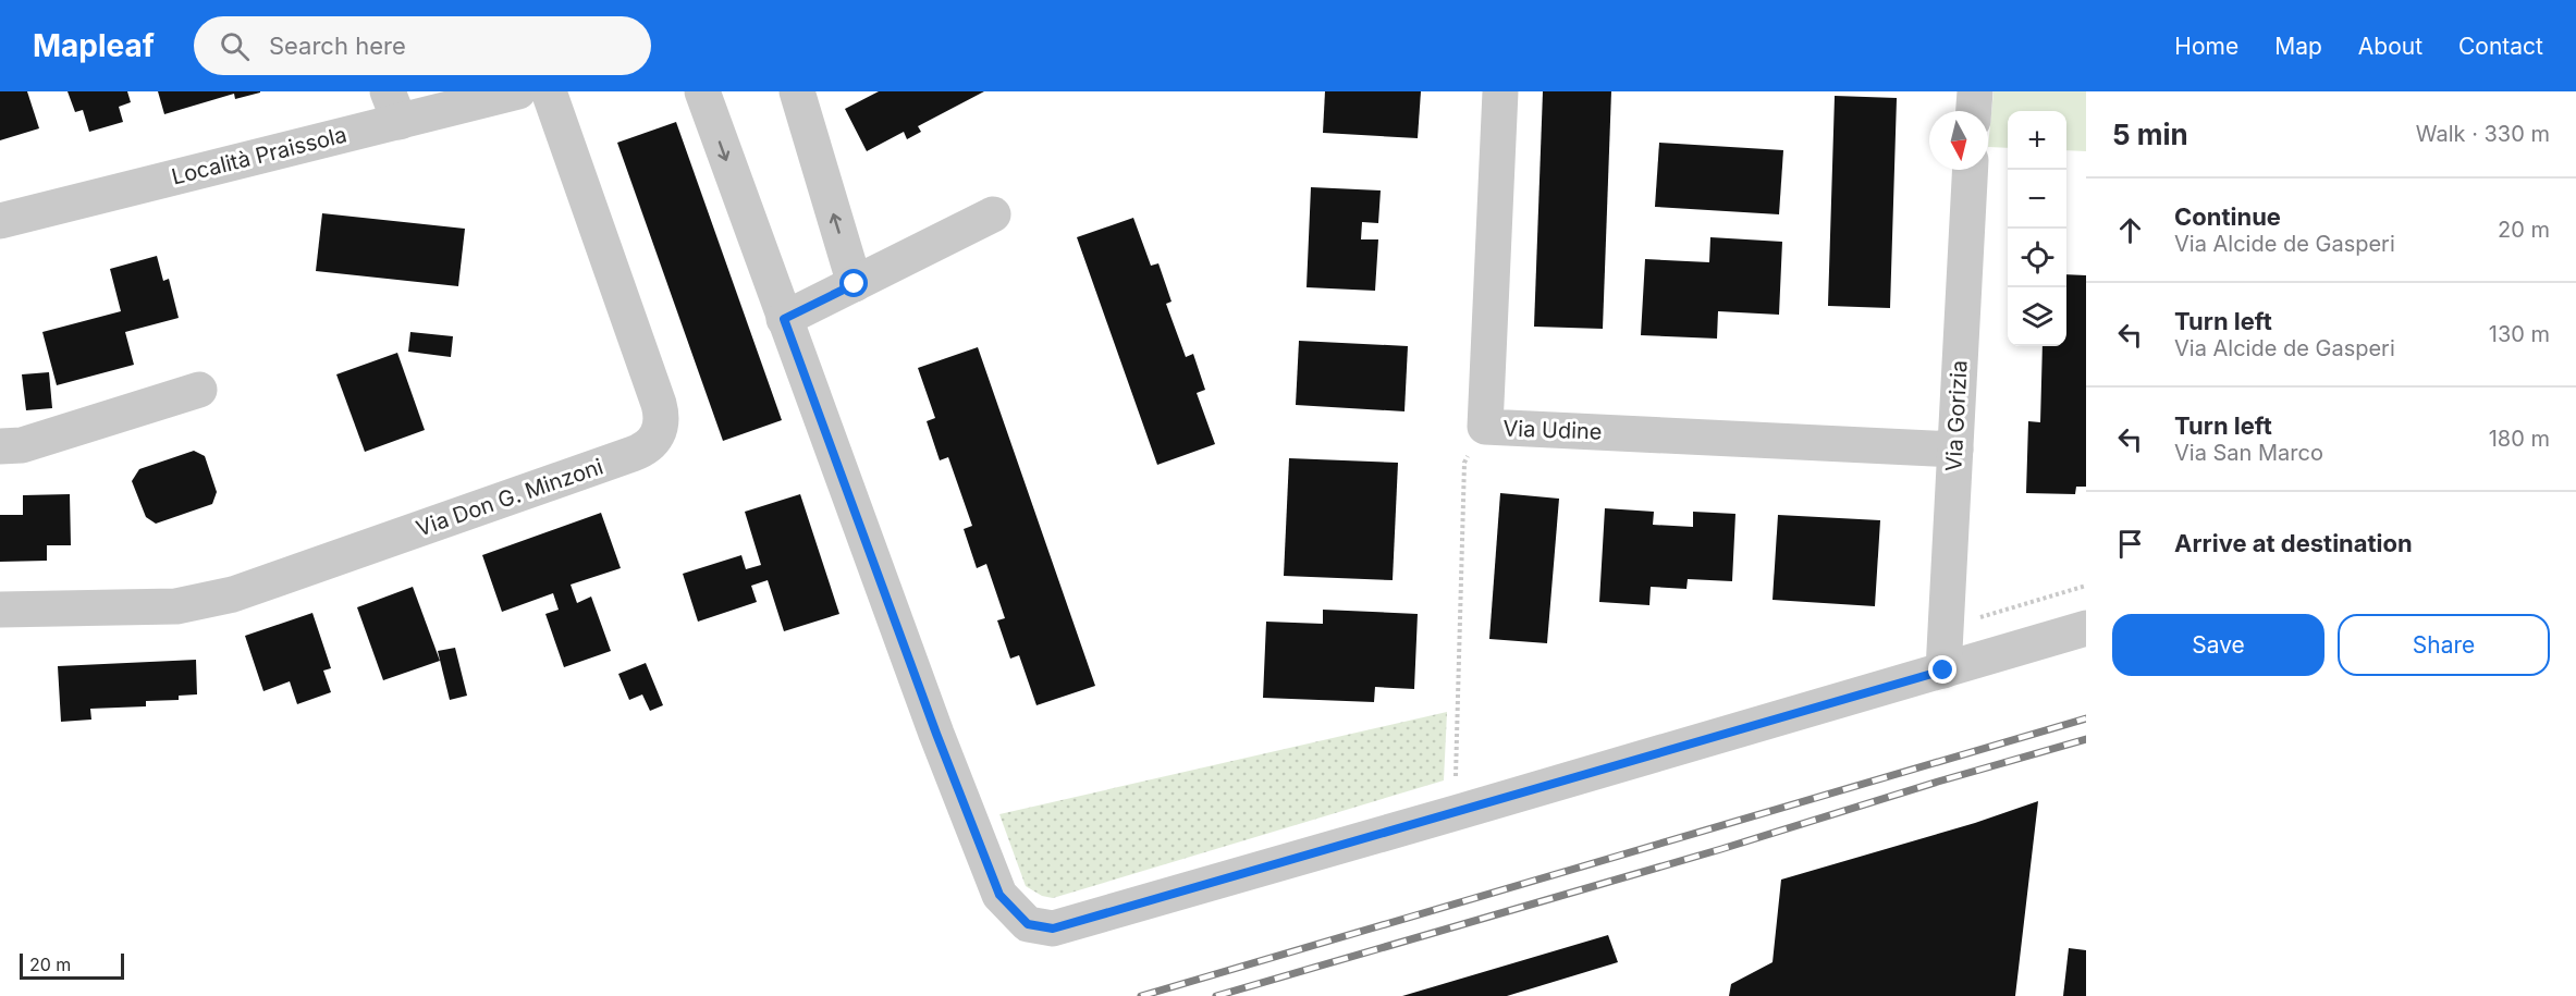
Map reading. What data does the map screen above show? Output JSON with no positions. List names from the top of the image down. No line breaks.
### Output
{"streets":{"street":["Località Praissola","Via Gorizia","Via Udine","Via Don G. Minzoni"]},"crossings":[["Via Gorizia","Via Udine"]],"scale_bar":"20 m","north":"bottom","page":{"header":"Mapleaf","search":"Search here","nav":["Home","Map","About","Contact"],"heading":["5 min","Walk · 330 m"],"map_buttons":["+","−"],"list":[["Continue","Via Alcide de Gasperi","20 m"],["Turn left","Via Alcide de Gasperi","130 m"],["Turn left","Via San Marco","180 m"],"Arrive at destination"],"buttons":["Save","Share"],"scale":"20 m"}}
